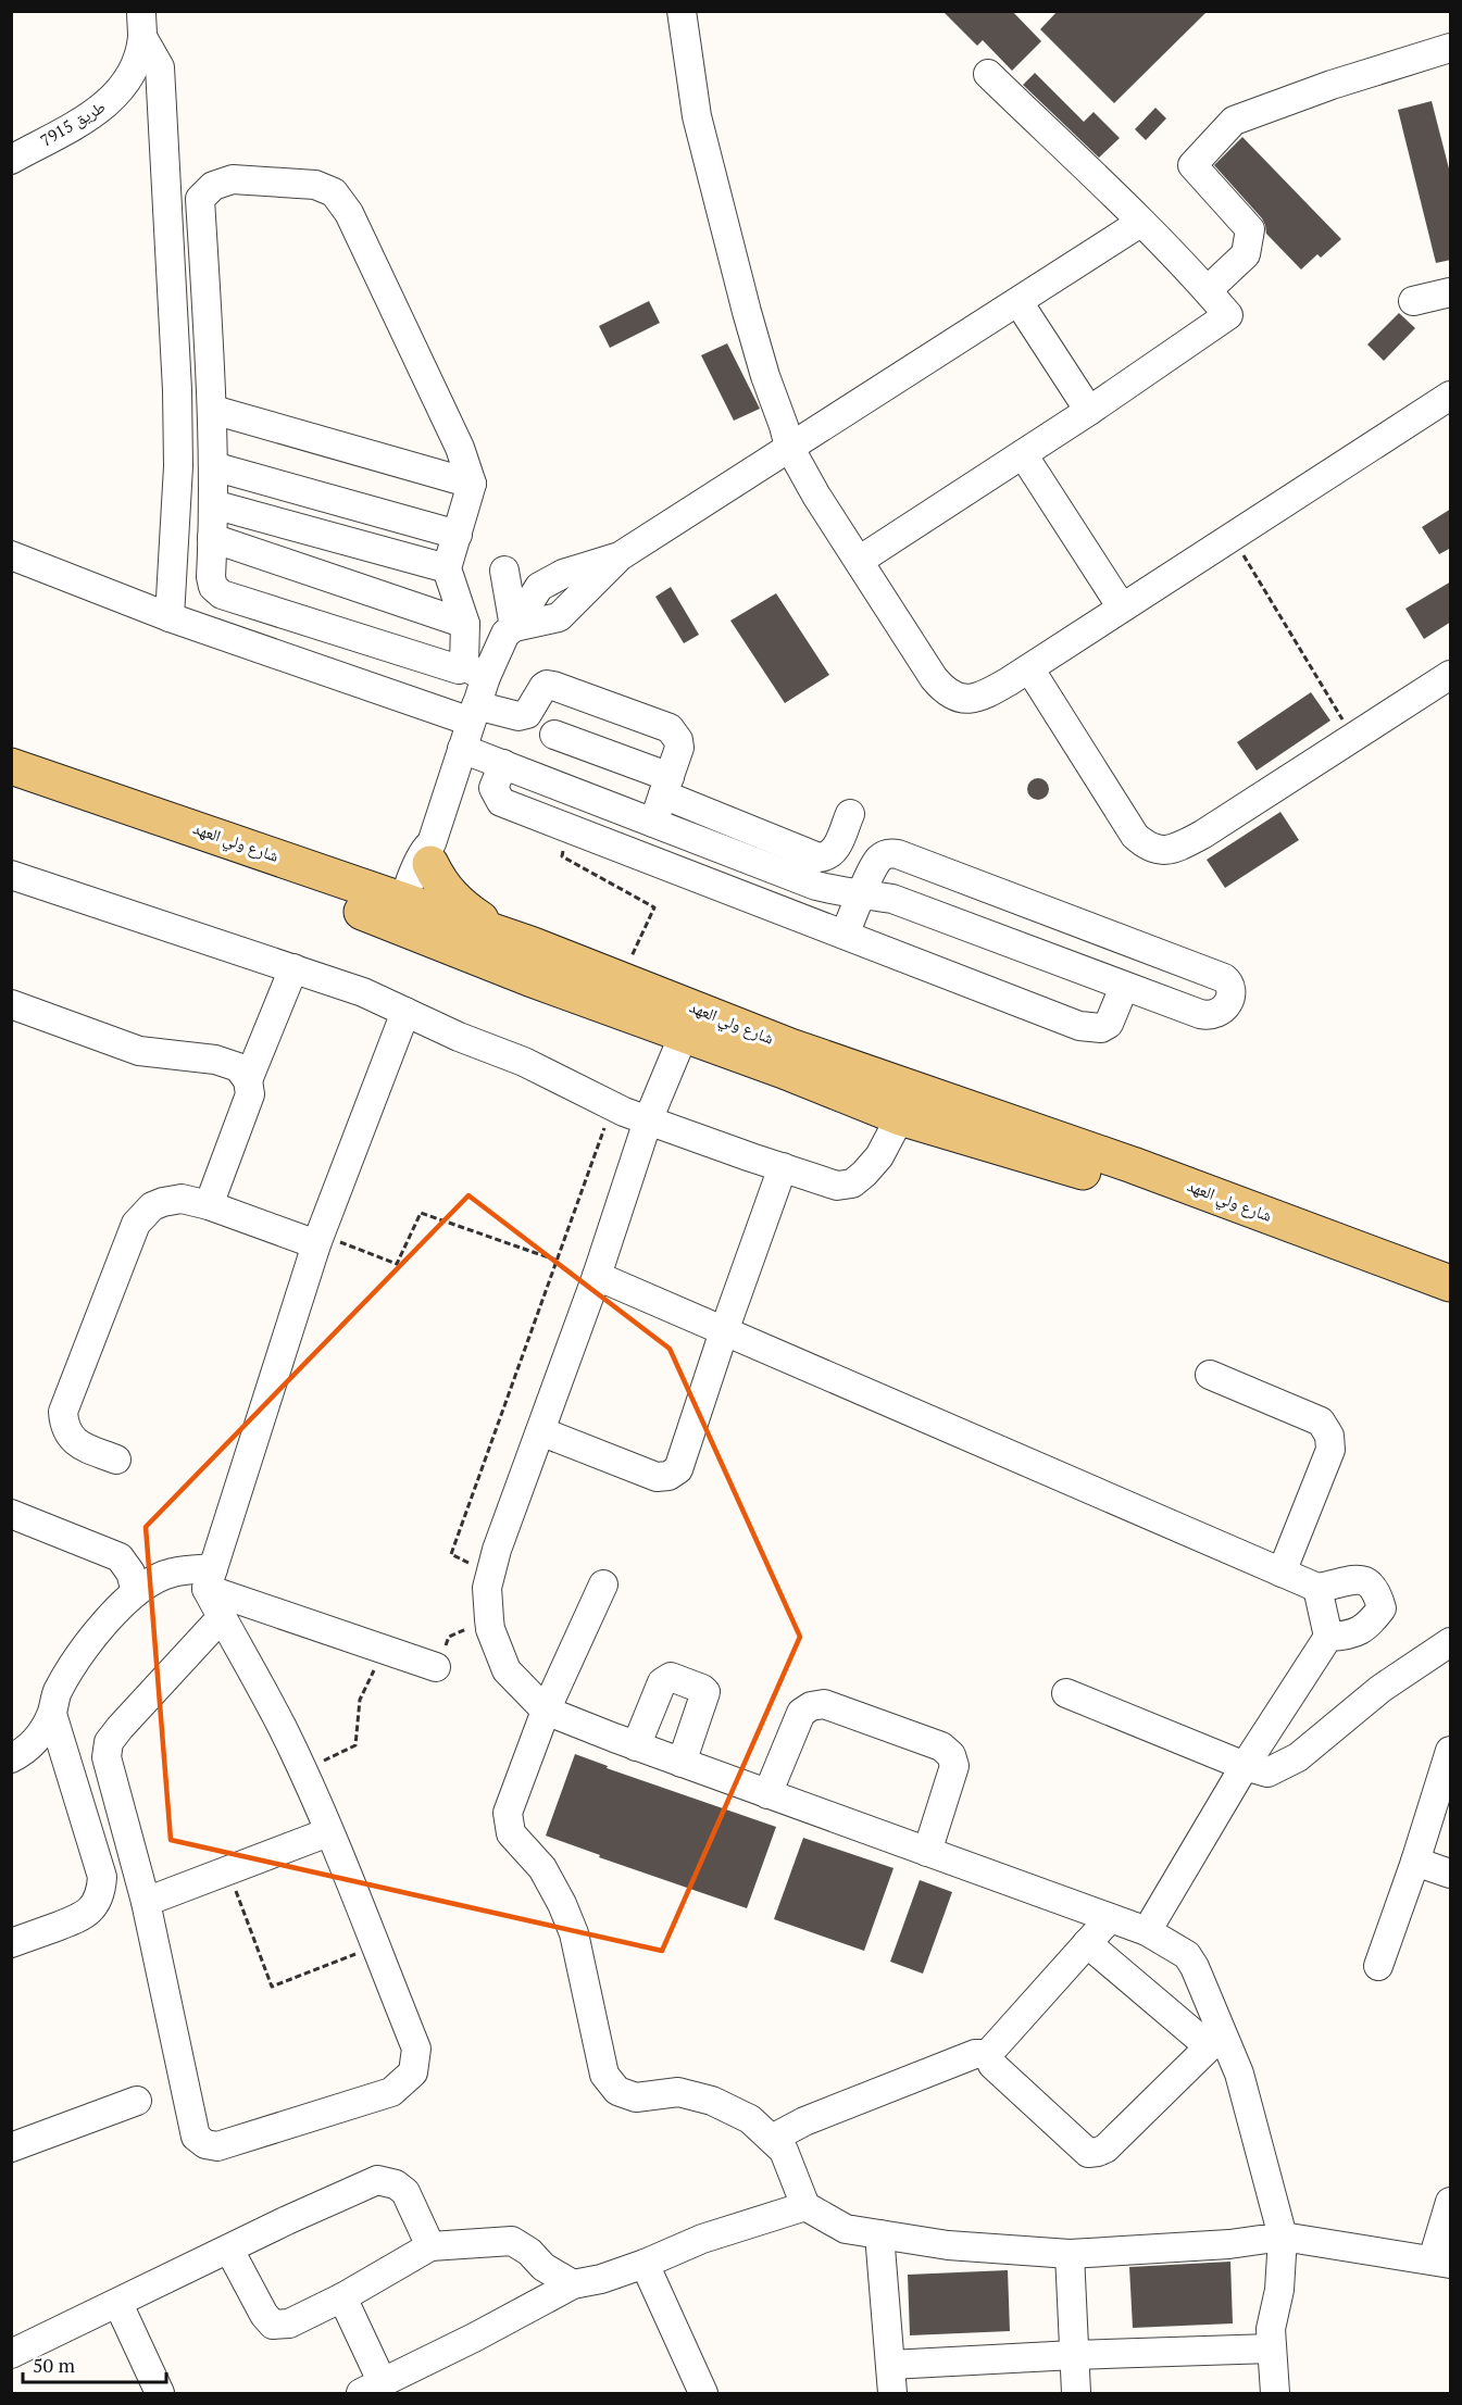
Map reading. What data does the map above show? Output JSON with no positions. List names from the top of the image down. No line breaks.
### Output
{"streets":{"main road":["شارع ولي العهد"],"street":["طريق 7915"]},"scale_bar":"50 m"}
